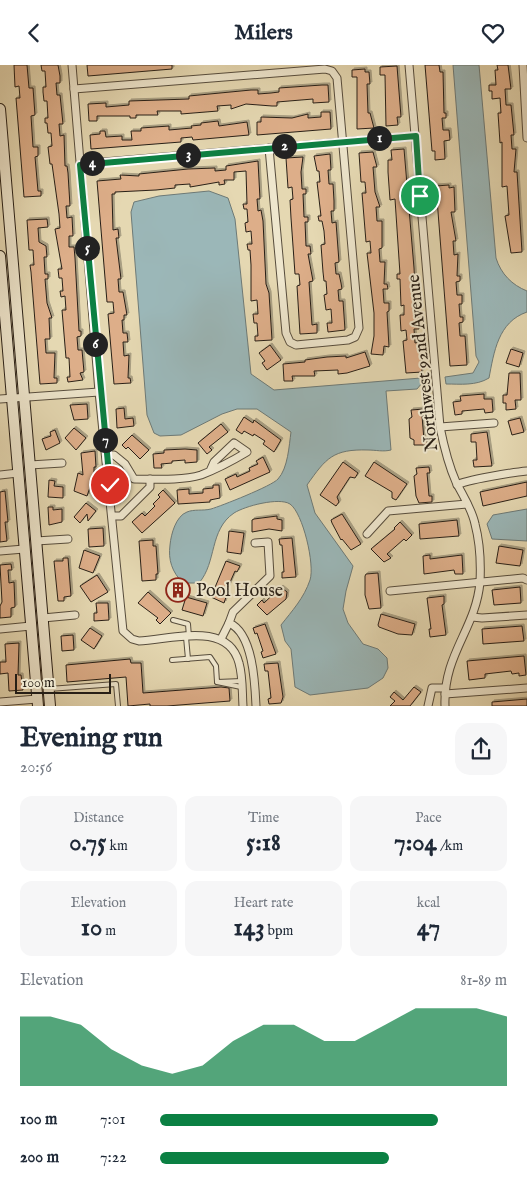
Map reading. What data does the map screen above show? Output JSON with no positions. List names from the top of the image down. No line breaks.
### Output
{"streets":{"street":["Northwest 92nd Avenue"]},"places":{"building":["Pool House"]},"scale_bar":"100 m","page":{"header":"Milers","pins":["1","2","3","4","5","6","7"],"scale":"100 m","heading":["Evening run","20:56"],"stats":[["Distance","0.75 km"],["Time","5:18"],["Pace","7:04 /km"],["Elevation","10 m"],["Heart rate","143 bpm"],["kcal","47"]],"chart":["Elevation","81–89 m"],"list":[{"name":"100 m","note":"7:01"},{"name":"200 m","note":"7:22"}]}}
